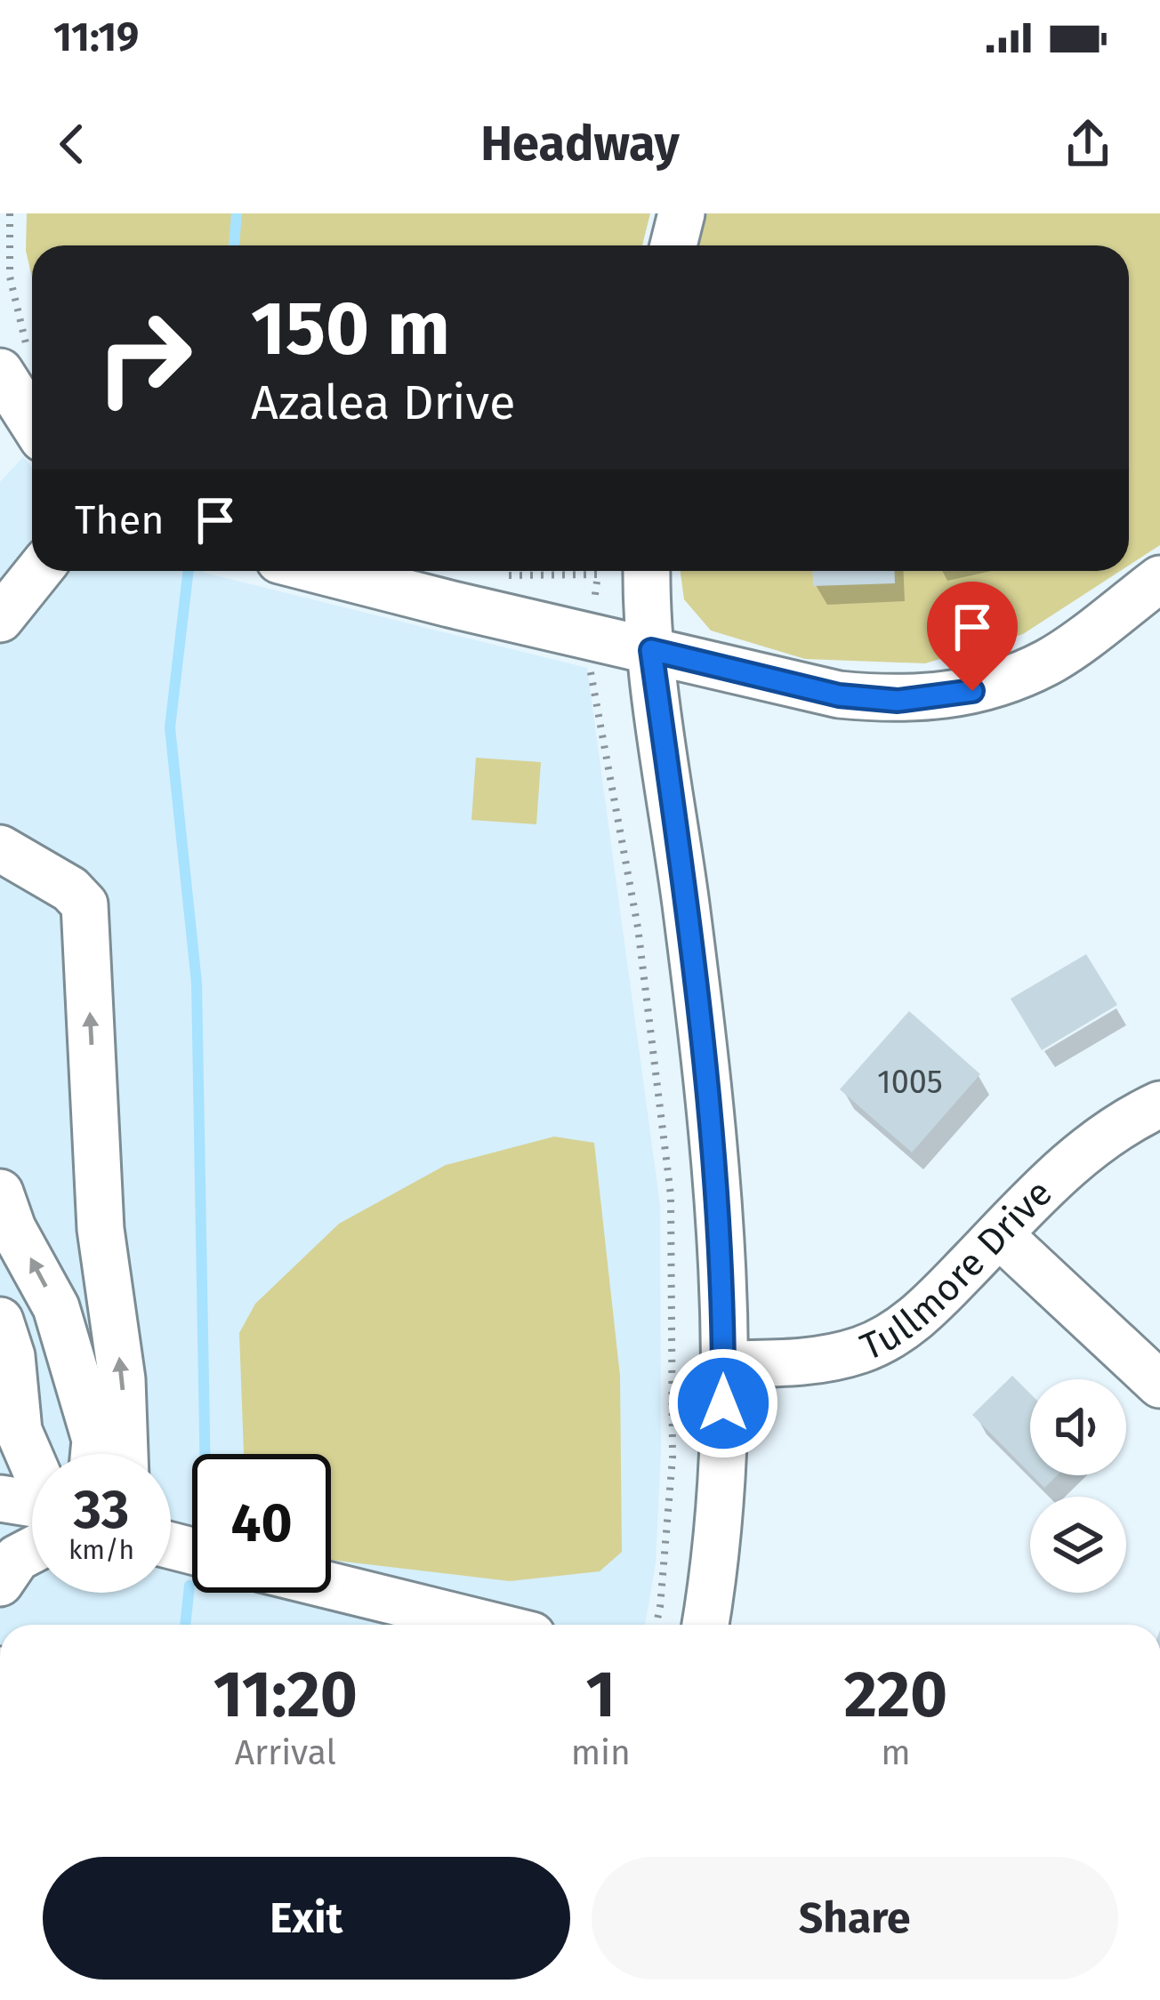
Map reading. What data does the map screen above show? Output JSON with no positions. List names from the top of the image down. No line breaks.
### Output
{"streets":{"street":["Tullmore Drive"]},"house_numbers":["1005"],"page":{"status":"11:19","header":"Headway","turn":["150 m","Azalea Drive"],"then":"Then","speed":"33 km/h","limit":"40","eta":["11:20","Arrival","1","min","220","m"],"buttons":["Exit","Share"]}}
